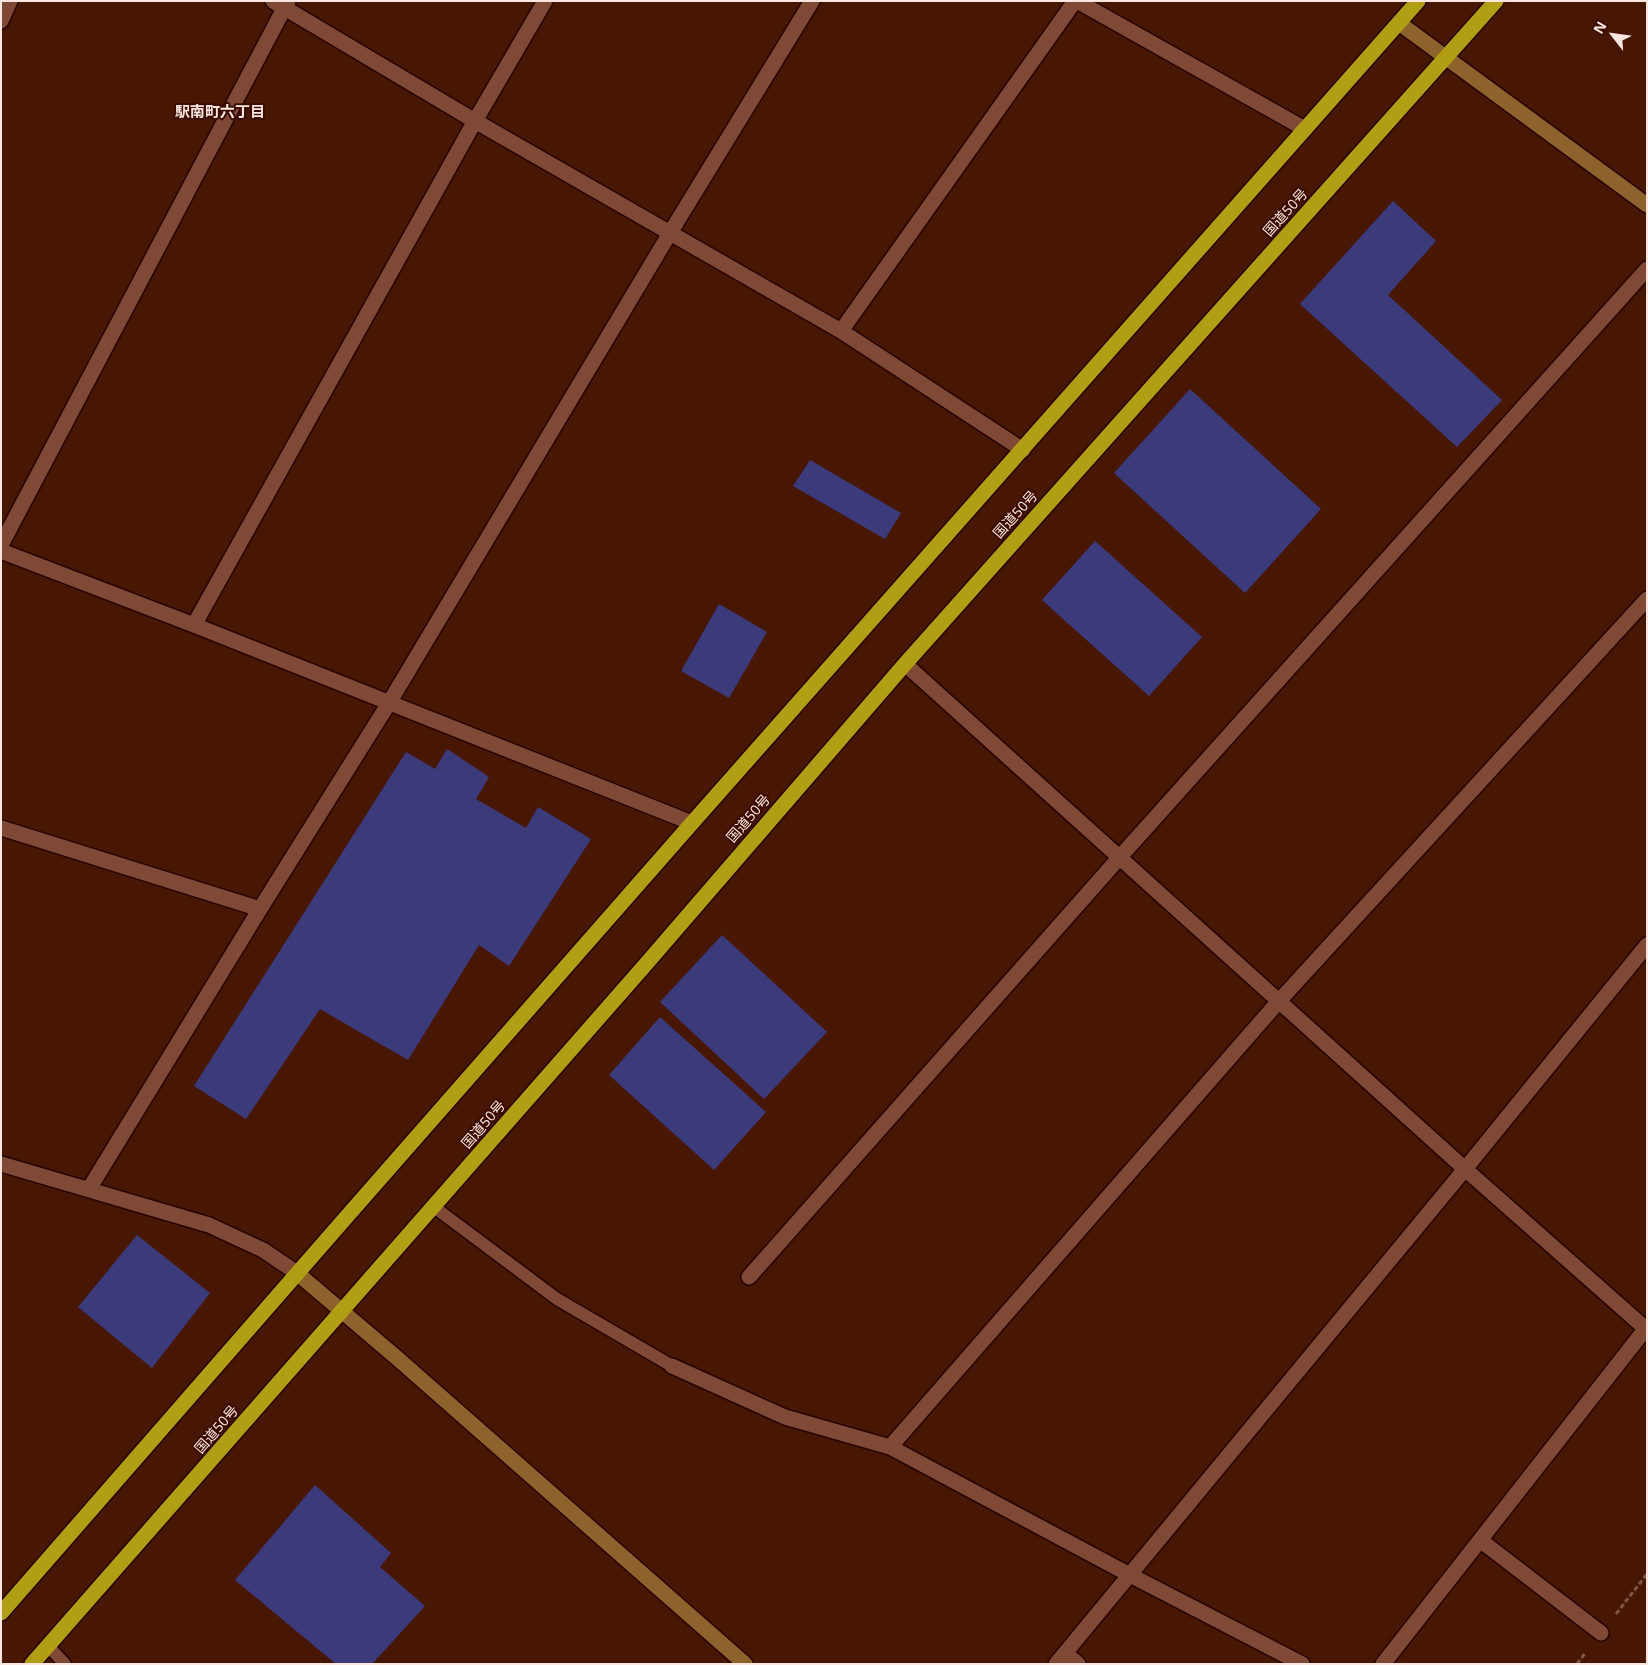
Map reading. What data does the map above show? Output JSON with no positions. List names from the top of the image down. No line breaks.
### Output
{"streets":{"highway":["国道50号"]},"districts":["駅南町六丁目"],"north":"top left"}
